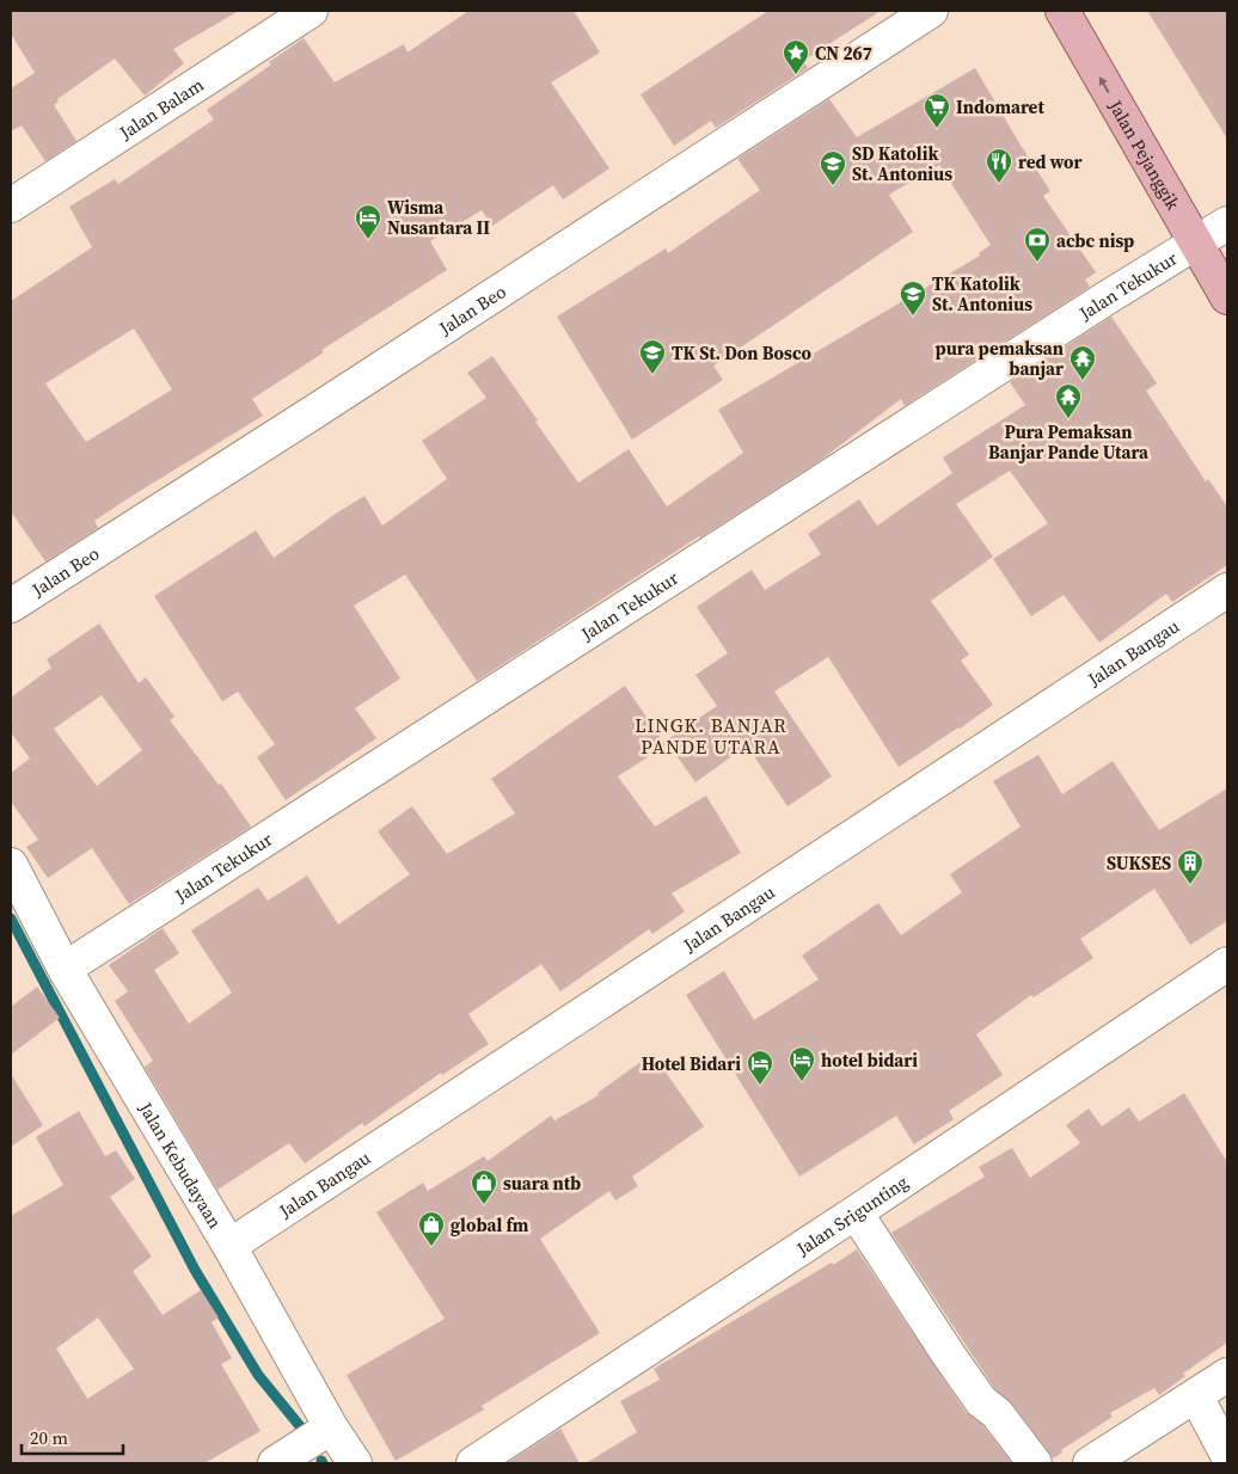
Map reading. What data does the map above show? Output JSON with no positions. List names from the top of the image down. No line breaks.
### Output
{"streets":{"main road":["Jalan Pejanggik"],"street":["Jalan Balam","Jalan Tekukur","Jalan Beo","Jalan Bangau","Jalan Kebudayaan","Jalan Srigunting"]},"crossings":[["Jalan Pejanggik","Jalan Tekukur"],["Jalan Tekukur","Jalan Kebudayaan"],["Jalan Bangau","Jalan Kebudayaan"]],"one_way":["Jalan Pejanggik"],"districts":["LINGK. BANJAR PANDE UTARA"],"places":{"place":["CN 267"],"supermarket":["Indomaret"],"restaurant":["red wor"],"school or university":["SD Katolik St. Antonius","TK Katolik St. Antonius","TK St. Don Bosco"],"hotel":["Wisma Nusantara II","hotel bidari","Hotel Bidari"],"bank":["acbc nisp"],"temple":["pura pemaksan banjar","Pura Pemaksan Banjar Pande Utara"],"building":["SUKSES"],"shop":["suara ntb","global fm"]},"scale_bar":"20 m"}
